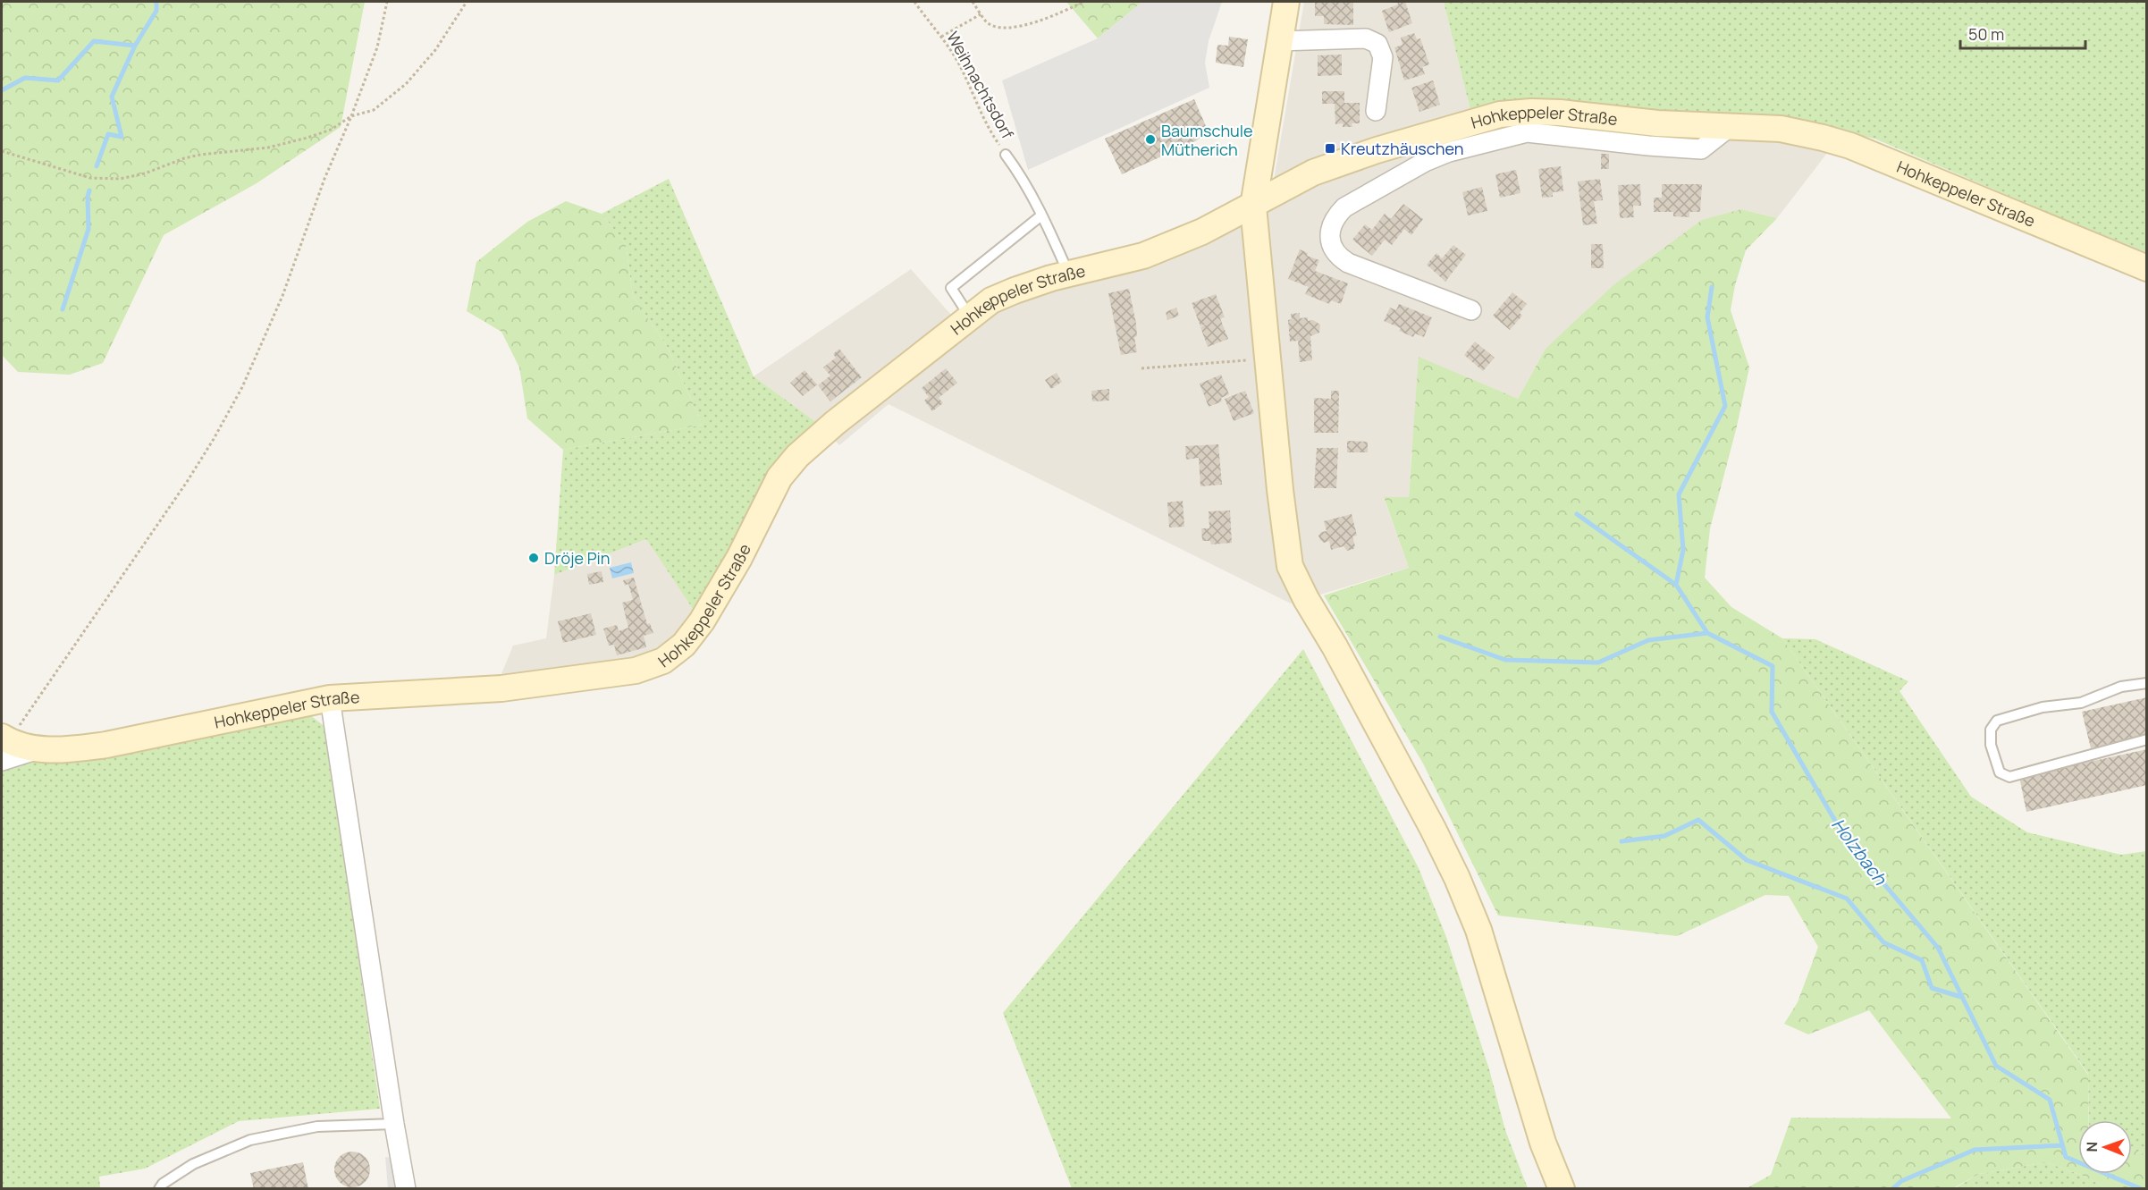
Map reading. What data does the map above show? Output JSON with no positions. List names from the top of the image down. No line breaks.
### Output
{"streets":{"street":["Hohkeppeler Straße"],"path":["Weihnachtsdorf"]},"water":["Holzbach"],"places":{"other":["Baumschule Mütherich","Dröje Pin"],"transit":["Kreutzhäuschen"]},"scale_bar":"50 m","north":"left"}
